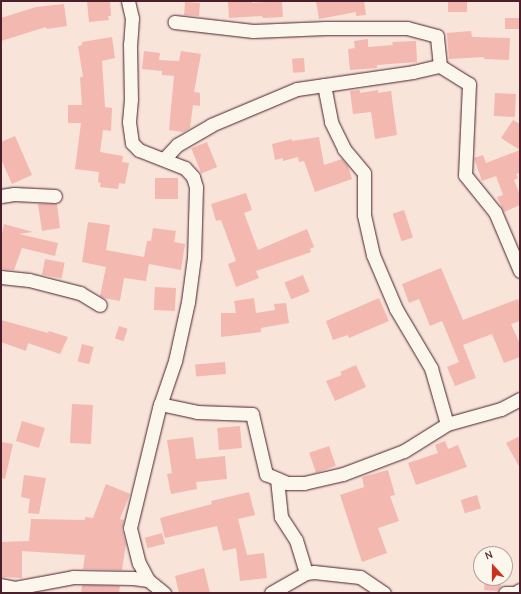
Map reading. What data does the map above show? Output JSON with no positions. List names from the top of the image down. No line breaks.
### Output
{"north":"top"}
